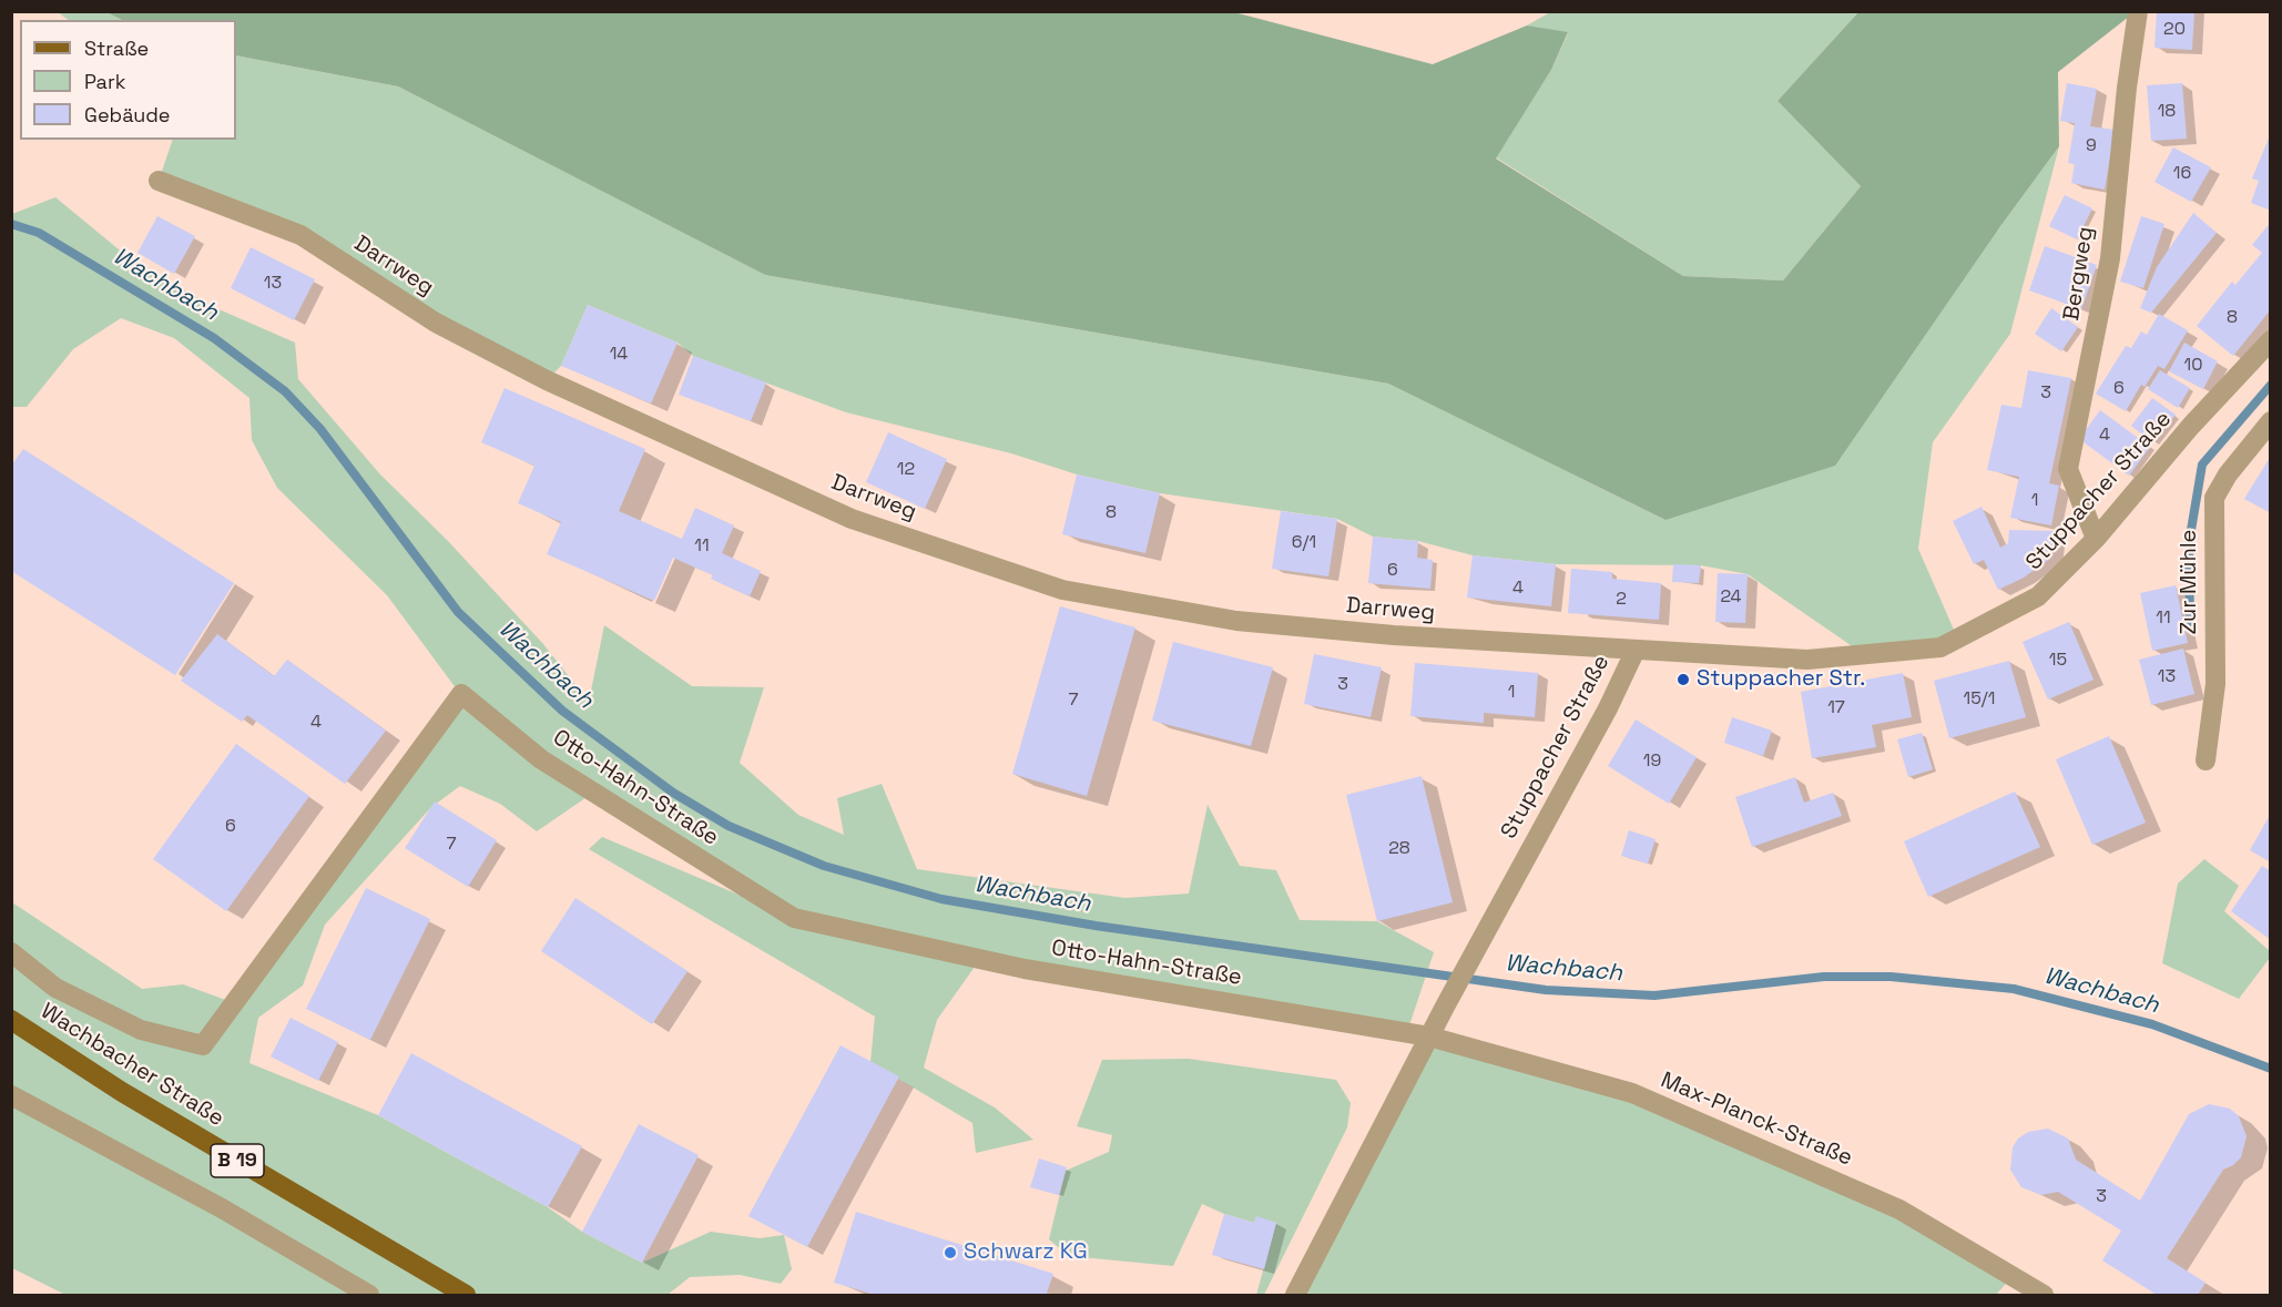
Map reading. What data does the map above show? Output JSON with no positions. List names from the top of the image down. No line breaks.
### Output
{"streets":{"main road":["Wachbacher Straße","B 19"],"street":["Darrweg","Bergweg","Stuppacher Straße","Zur Mühle","Otto-Hahn-Straße","Max-Planck-Straße"]},"crossings":[["Darrweg","Stuppacher Straße"],["Bergweg","Stuppacher Straße"],["Stuppacher Straße","Otto-Hahn-Straße"],["Stuppacher Straße","Max-Planck-Straße"],["Otto-Hahn-Straße","Max-Planck-Straße"]],"water":["Wachbach"],"places":["Stuppacher Str.","Schwarz KG"],"house_numbers":["20","18","9","16","13","8","14","10","6","3","4","12","1","8","6/1","11","6","4","24","2","11","15","13","3","1","15/1","7","17","4","19","6","7","28","3"],"legend":["Straße","Park","Gebäude"]}
